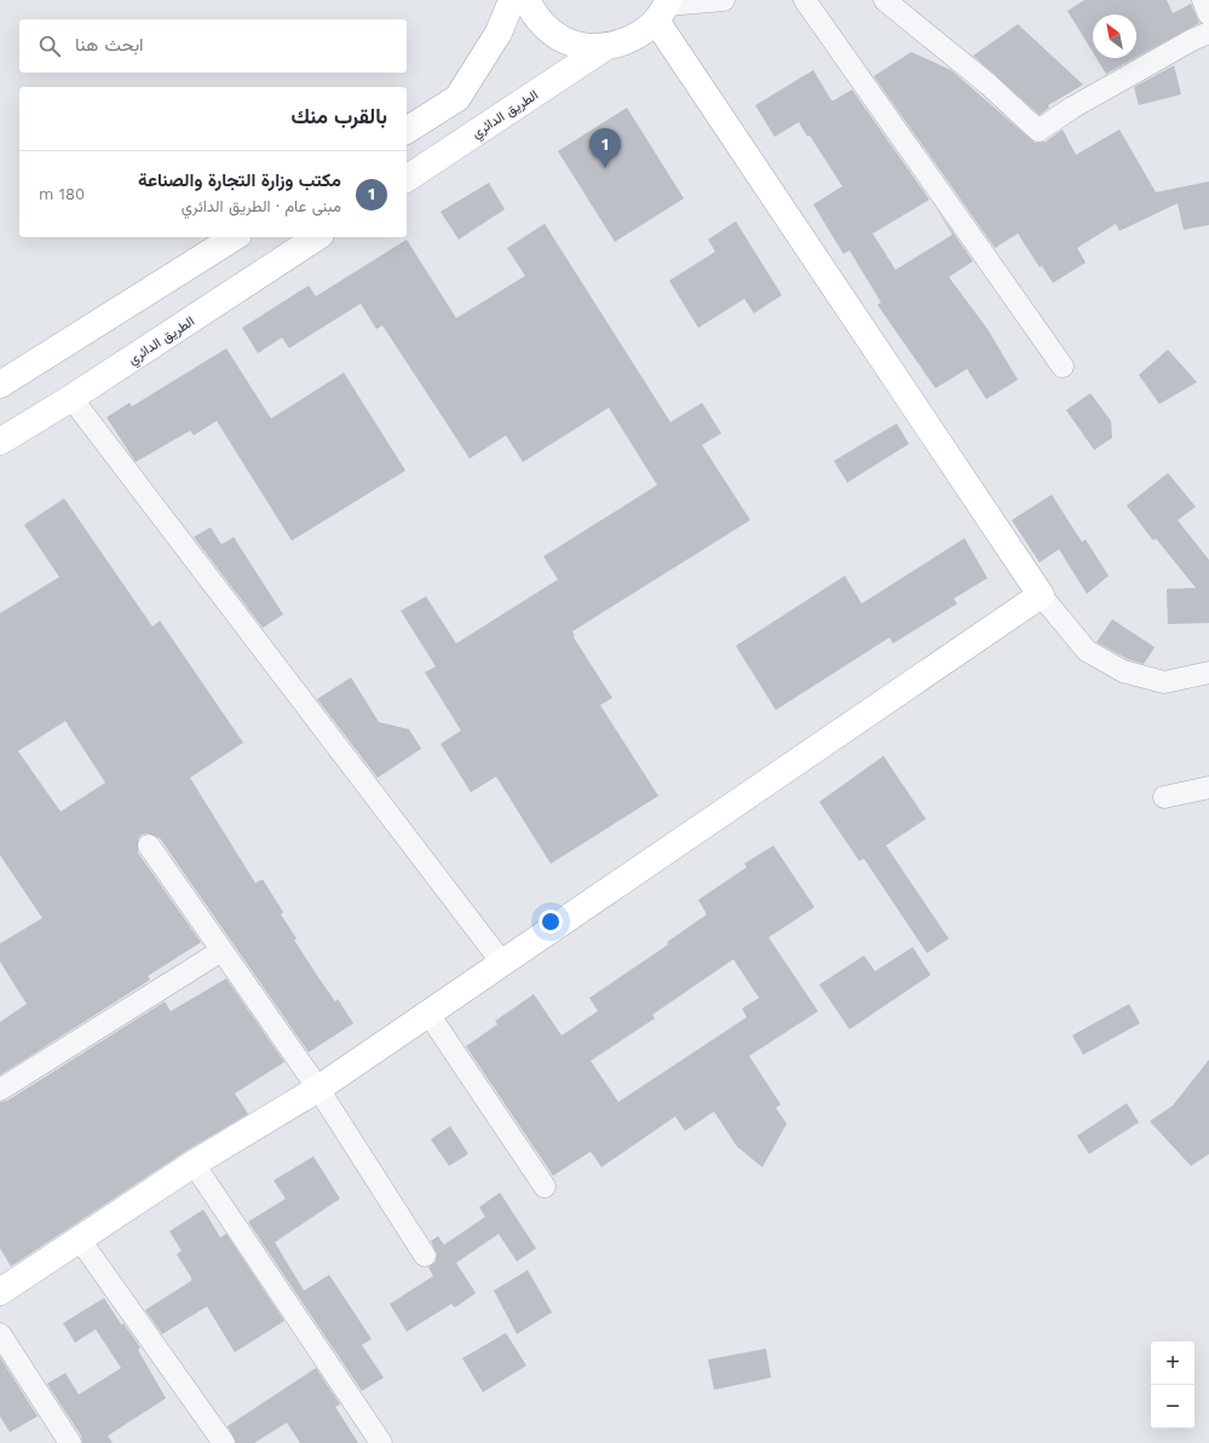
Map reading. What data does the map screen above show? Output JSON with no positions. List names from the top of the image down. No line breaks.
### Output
{"streets":{"street":["الطريق الدائري"]},"north":"top left","page":{"search":"ابحث هنا","heading":"بالقرب منك","pins":"1","list":[{"mark":"1","name":"مكتب وزارة التجارة والصناعة","note":"مبنى عام · الطريق الدائري","value":"180 m"}],"map_buttons":["+","−"]}}
